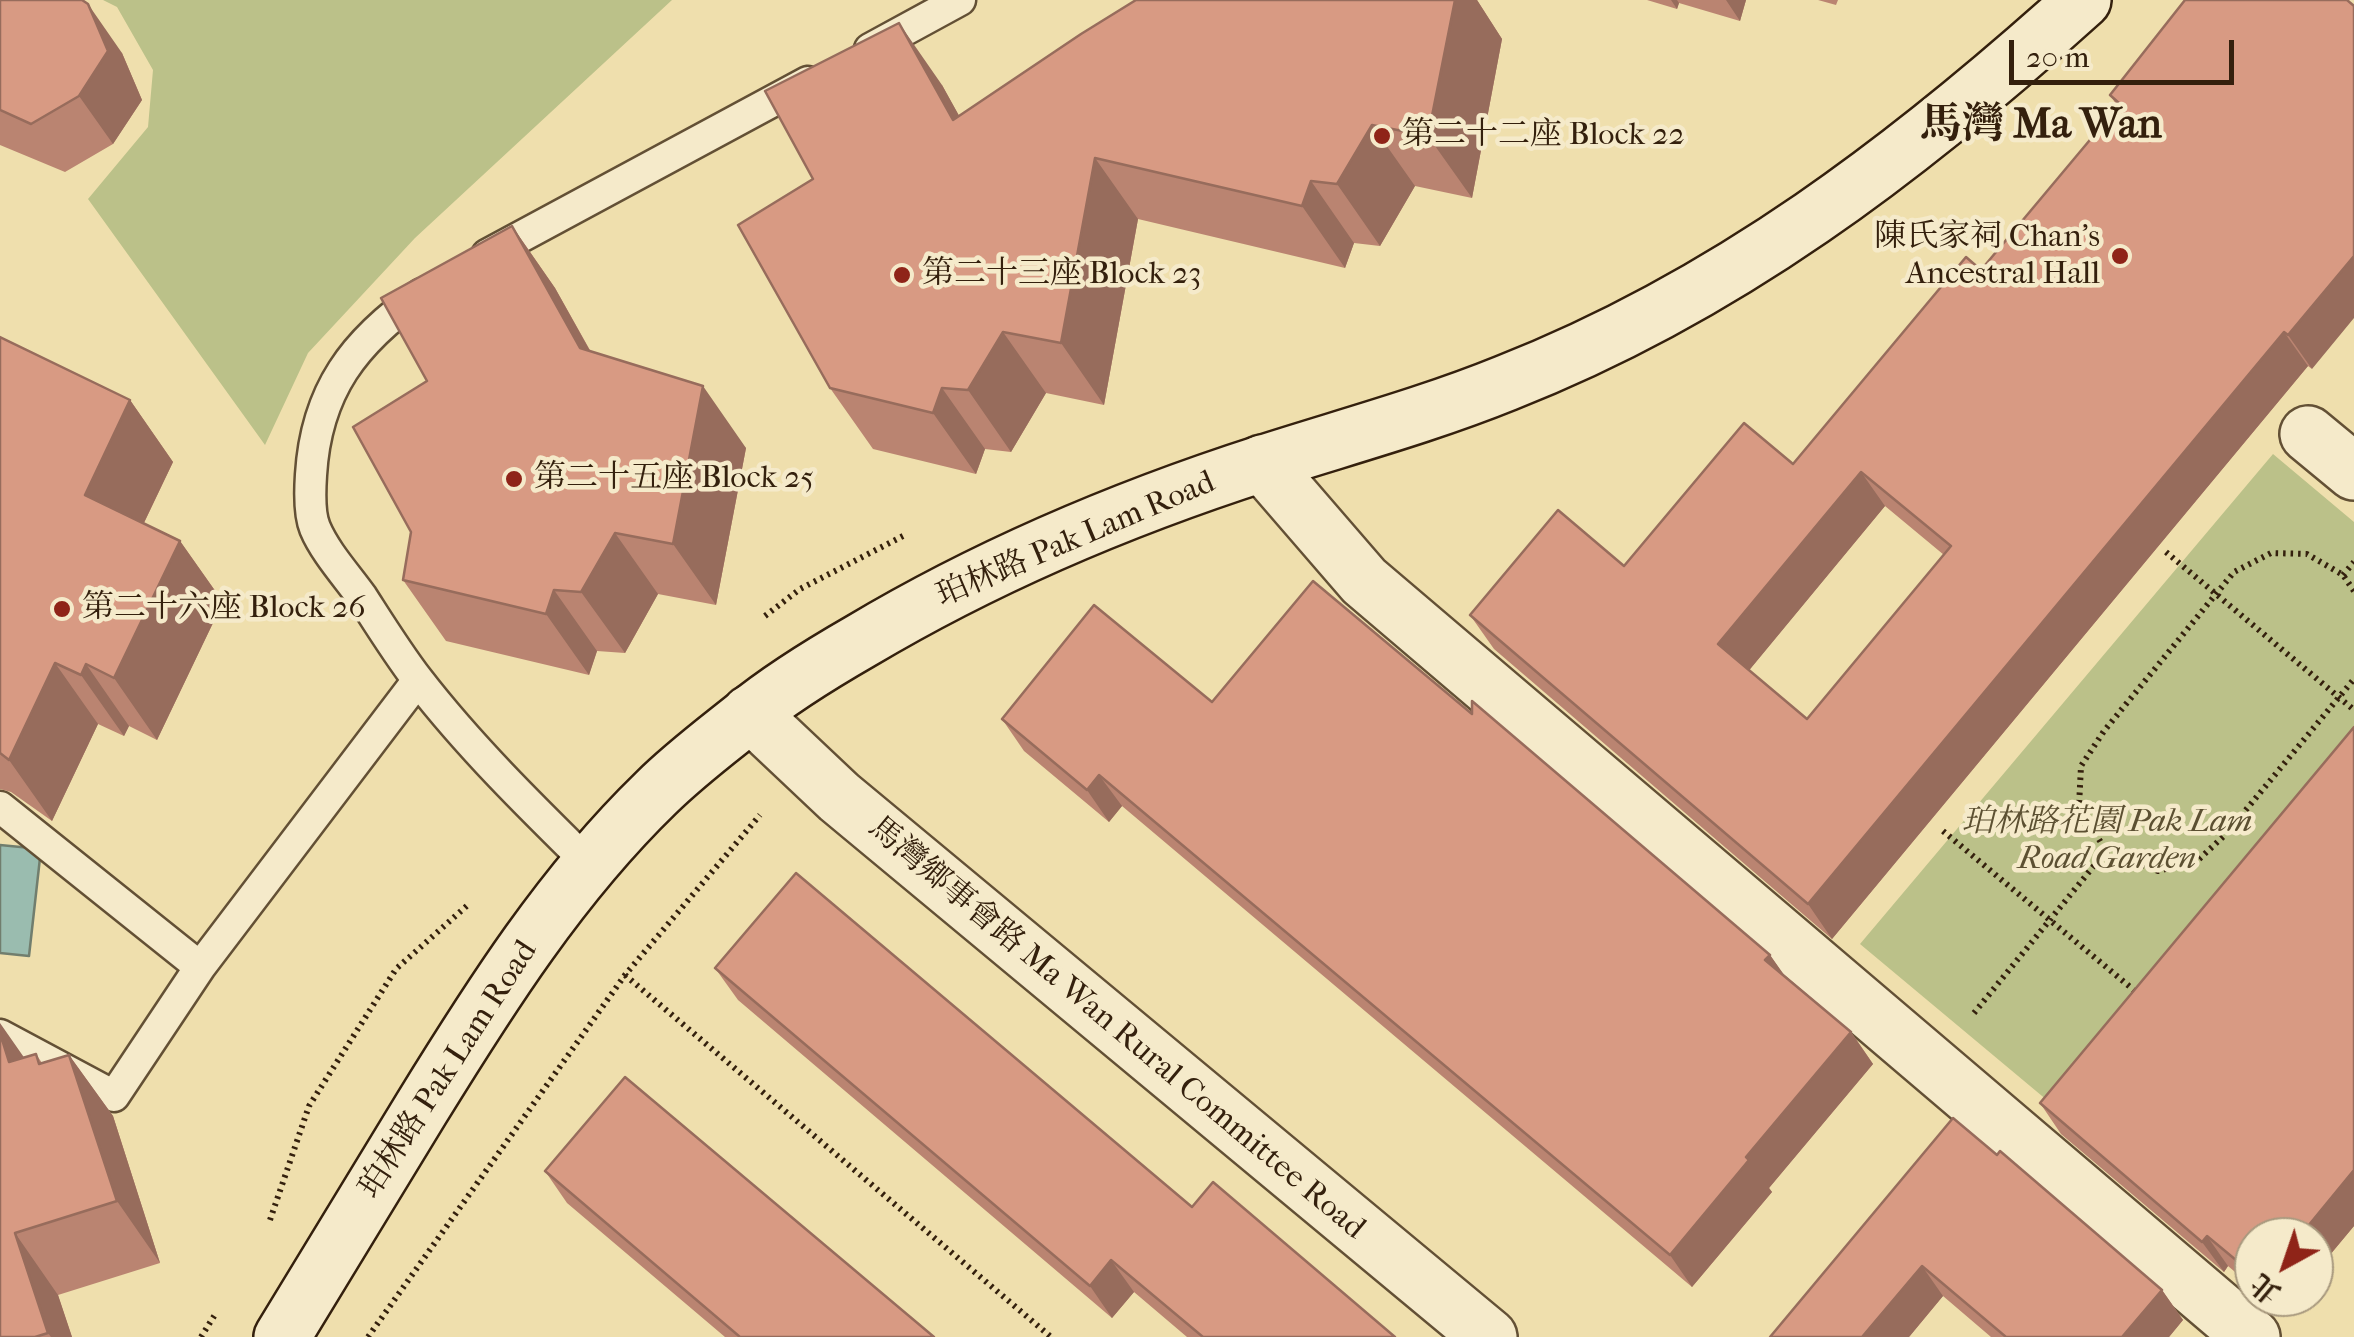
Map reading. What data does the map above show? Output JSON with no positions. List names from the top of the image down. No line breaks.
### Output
{"streets":{"street":["珀林路 Pak Lam Road","馬灣鄉事會路 Ma Wan Rural Committee Road"]},"crossings":[["珀林路 Pak Lam Road","馬灣鄉事會路 Ma Wan Rural Committee Road"]],"districts":["馬灣 Ma Wan"],"parks":["珀林路花園 Pak Lam Road Garden"],"places":["第二十二座 Block 22","陳氏家祠 Chan's Ancestral Hall","第二十三座 Block 23","第二十五座 Block 25","第二十六座 Block 26"],"scale_bar":"20 m","north":"bottom left"}
